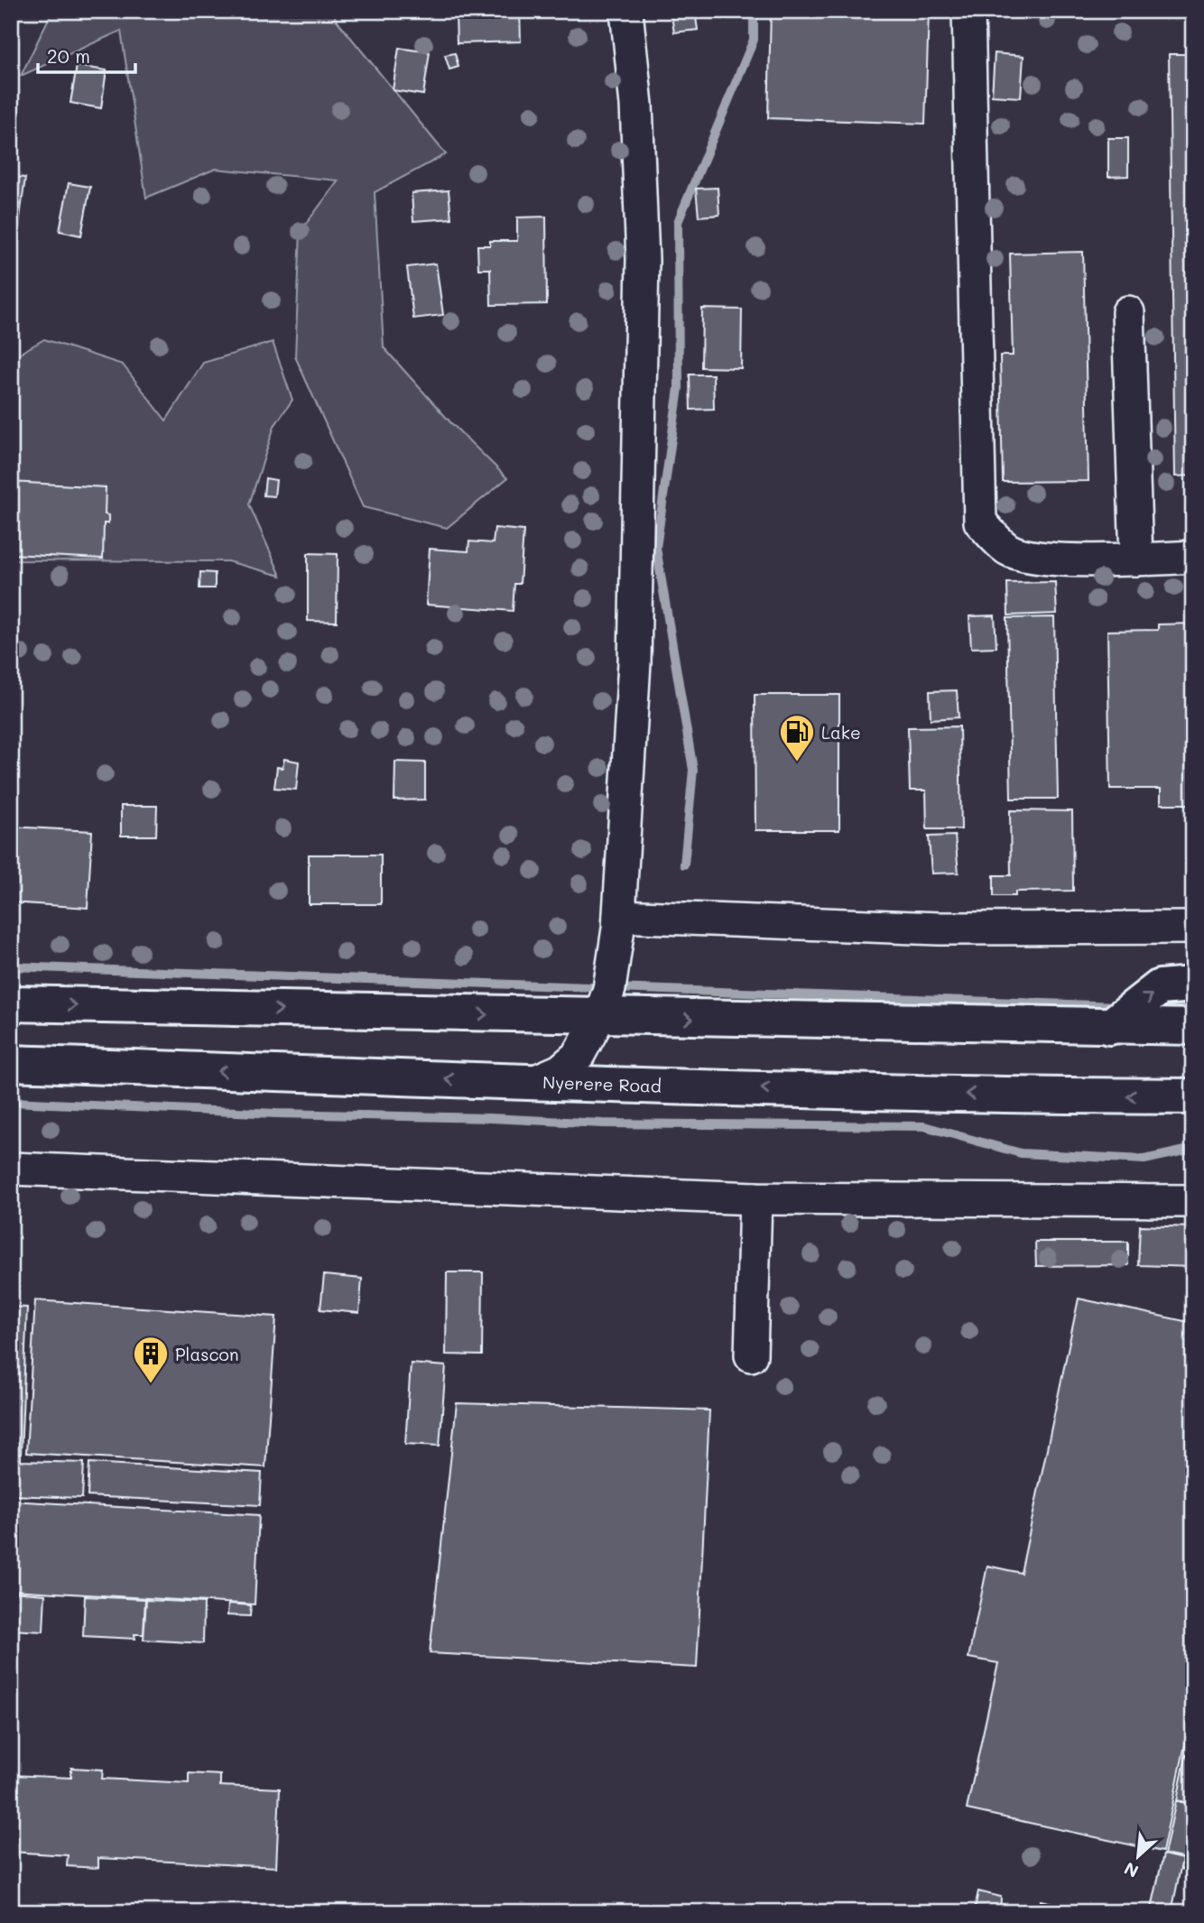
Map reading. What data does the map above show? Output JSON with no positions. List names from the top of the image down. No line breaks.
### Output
{"streets":{"highway":["Nyerere Road"]},"places":{"fuel station":["Lake"],"building":["Plascon"]},"scale_bar":"20 m","north":"bottom left"}
